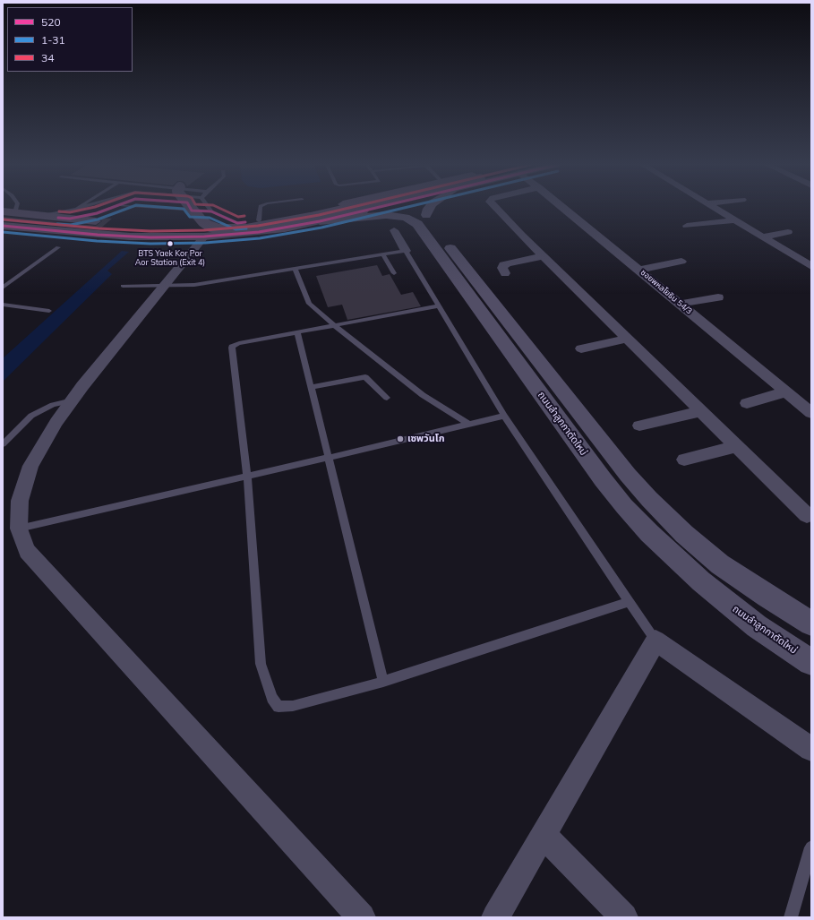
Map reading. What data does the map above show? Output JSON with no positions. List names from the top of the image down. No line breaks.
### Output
{"streets":{"main road":["ถนนลำลูกกาตัดใหม่"],"street":["ซอยพหลโยธิน 54/3"]},"places":["BTS Yaek Kor Por Aor Station (Exit 4)","เซพวันโก"],"lines":["transit line 520","transit line 1-31","transit line 34"],"legend":["520","1-31","34"]}
